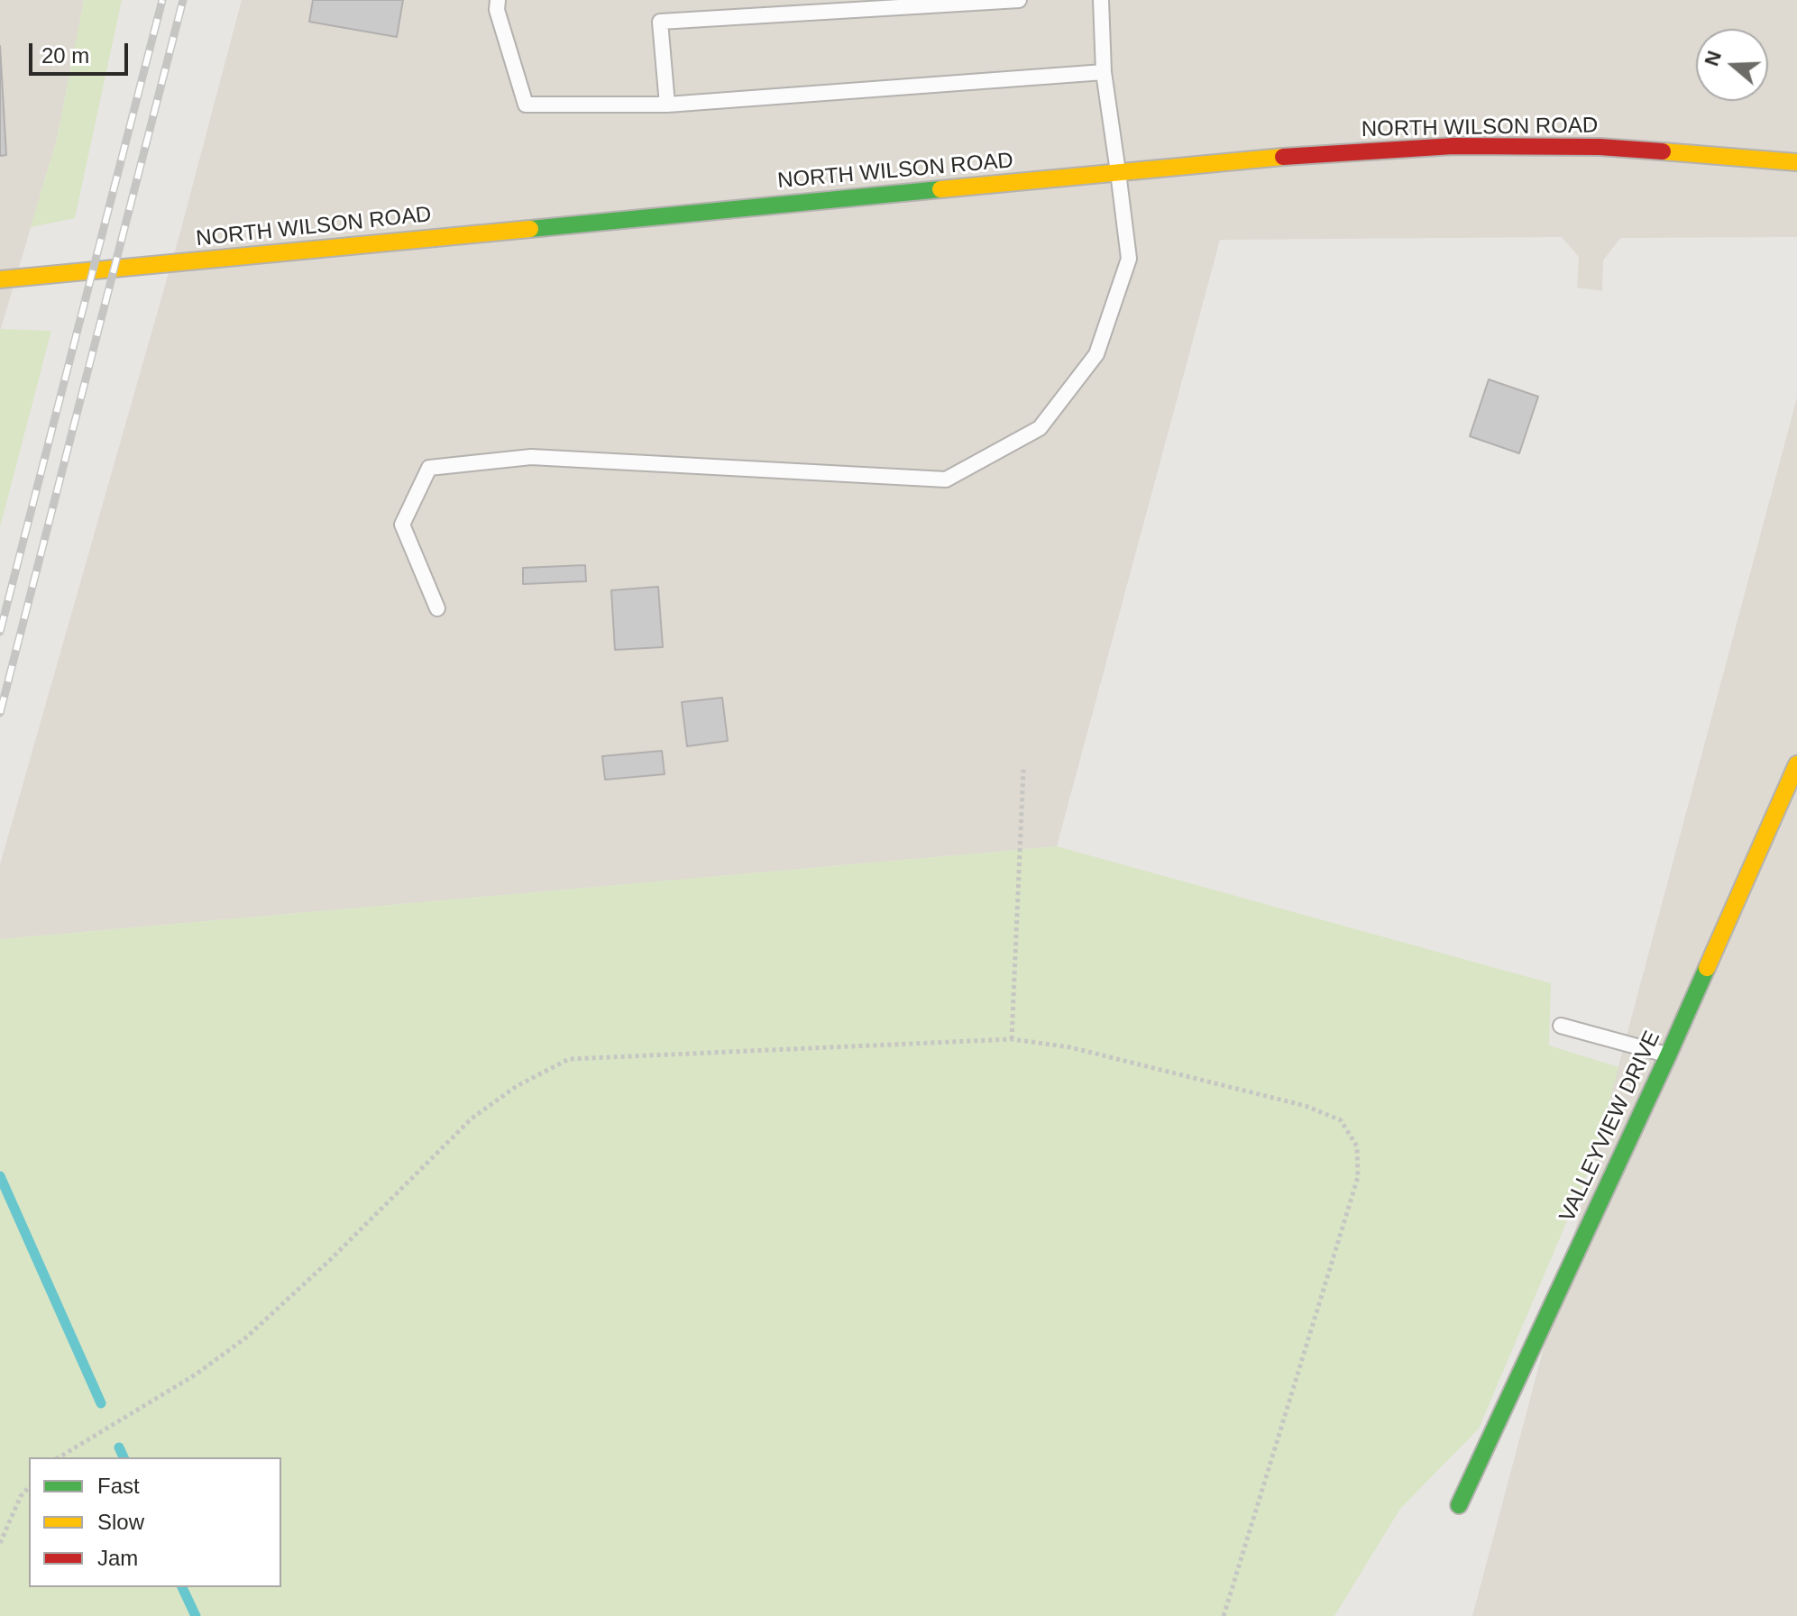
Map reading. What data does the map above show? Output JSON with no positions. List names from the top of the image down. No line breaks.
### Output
{"streets":{"main road":["NORTH WILSON ROAD","VALLEYVIEW DRIVE"]},"legend":["Fast","Slow","Jam"],"scale_bar":"20 m","north":"left"}
